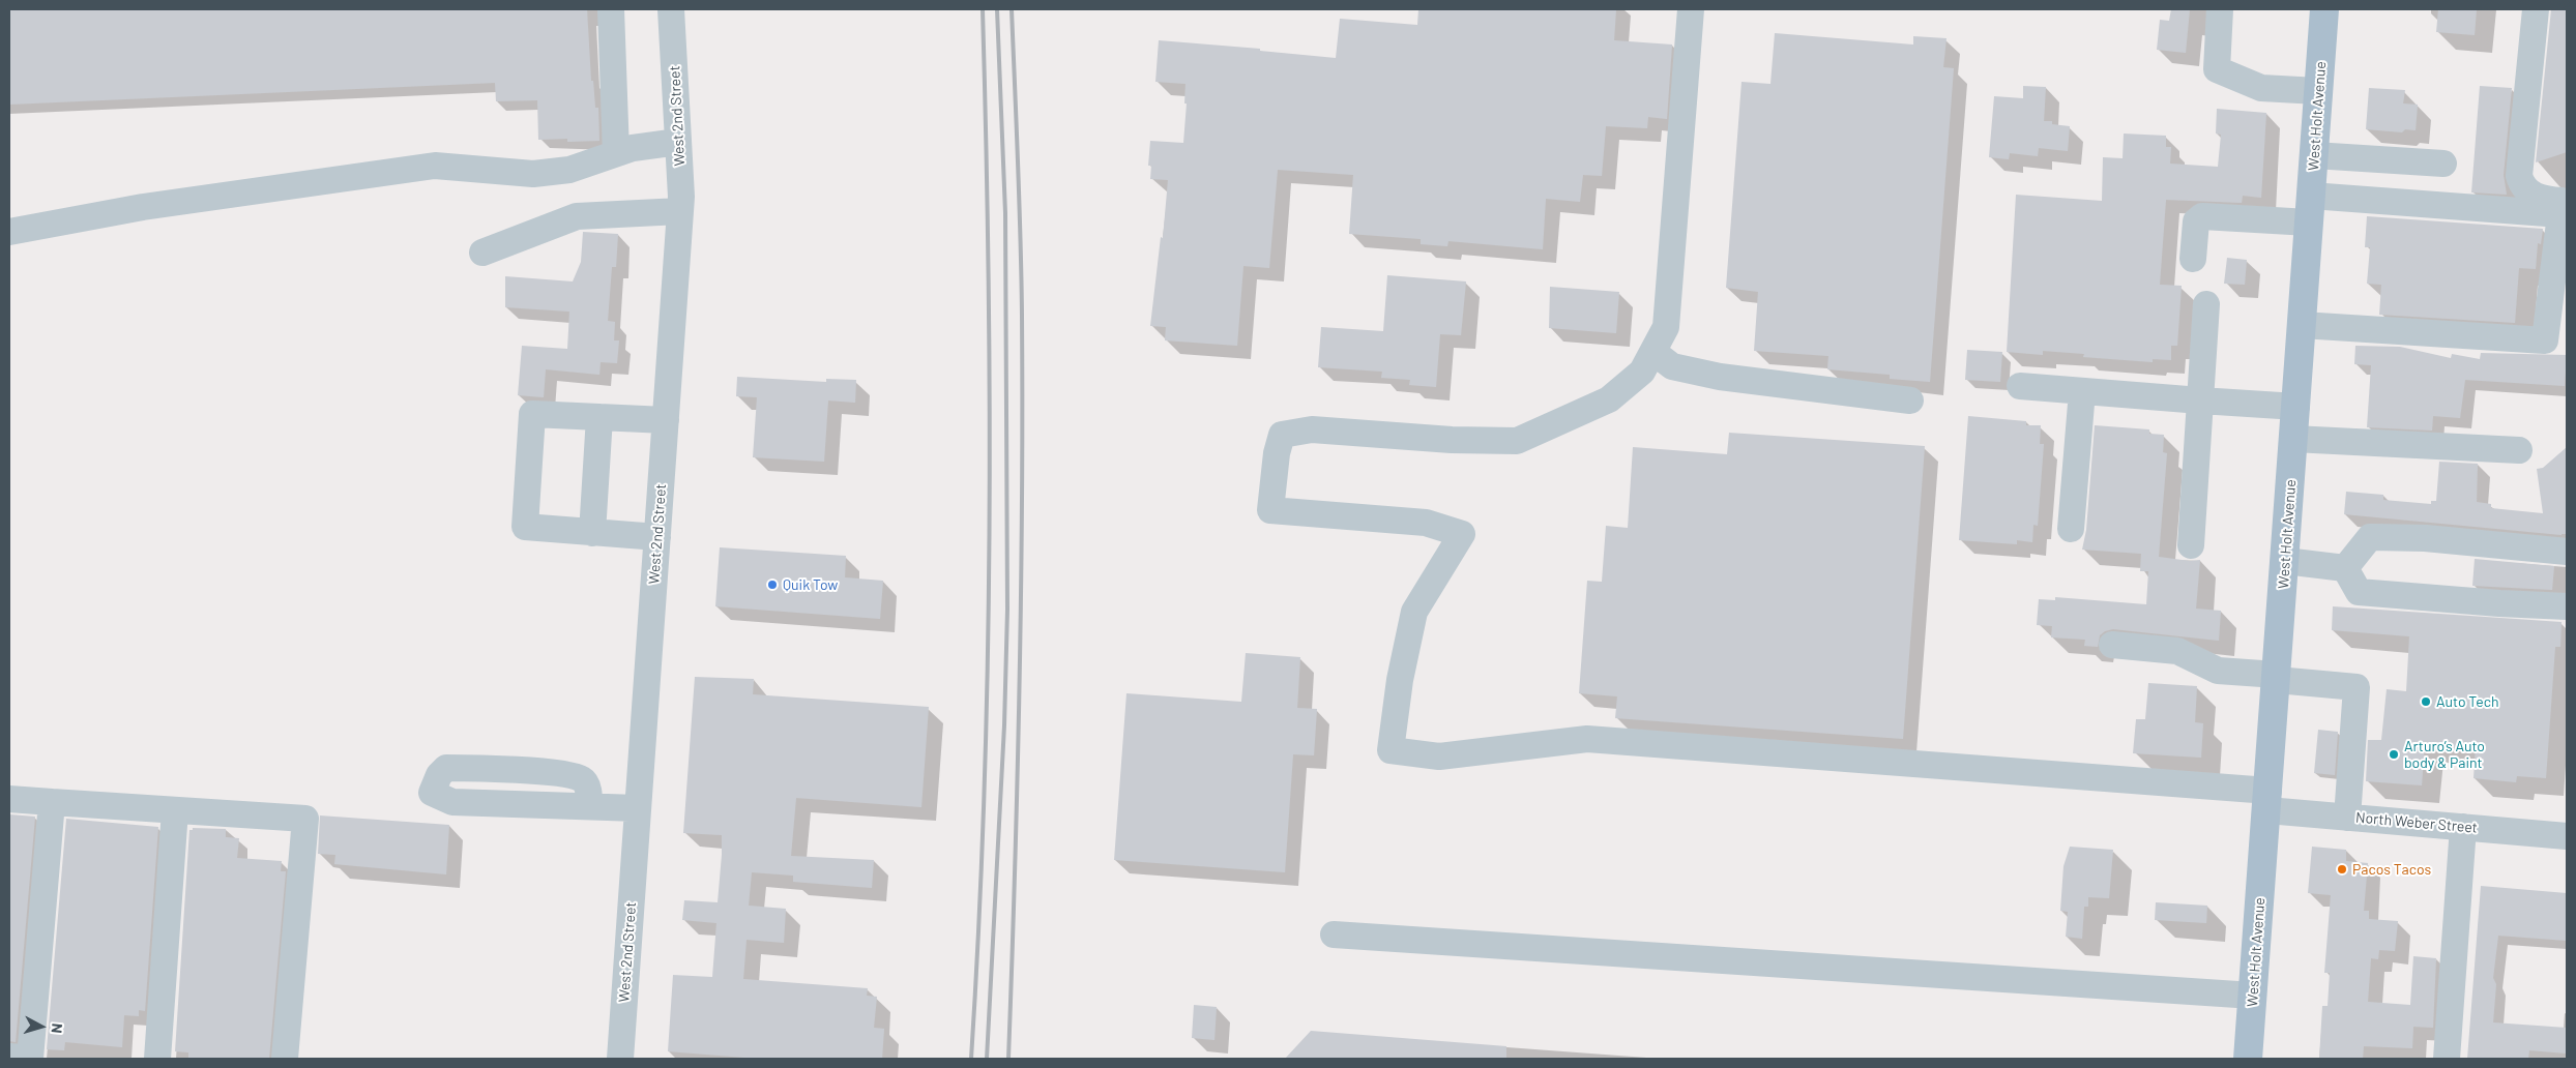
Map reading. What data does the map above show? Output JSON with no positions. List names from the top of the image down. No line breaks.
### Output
{"streets":{"main road":["West Holt Avenue"],"street":["West 2nd Street","North Weber Street"]},"crossings":[["West Holt Avenue","North Weber Street"]],"places":["Quik Tow","Auto Tech","Arturo’s Auto body & Paint","Pacos Tacos"],"north":"right"}
